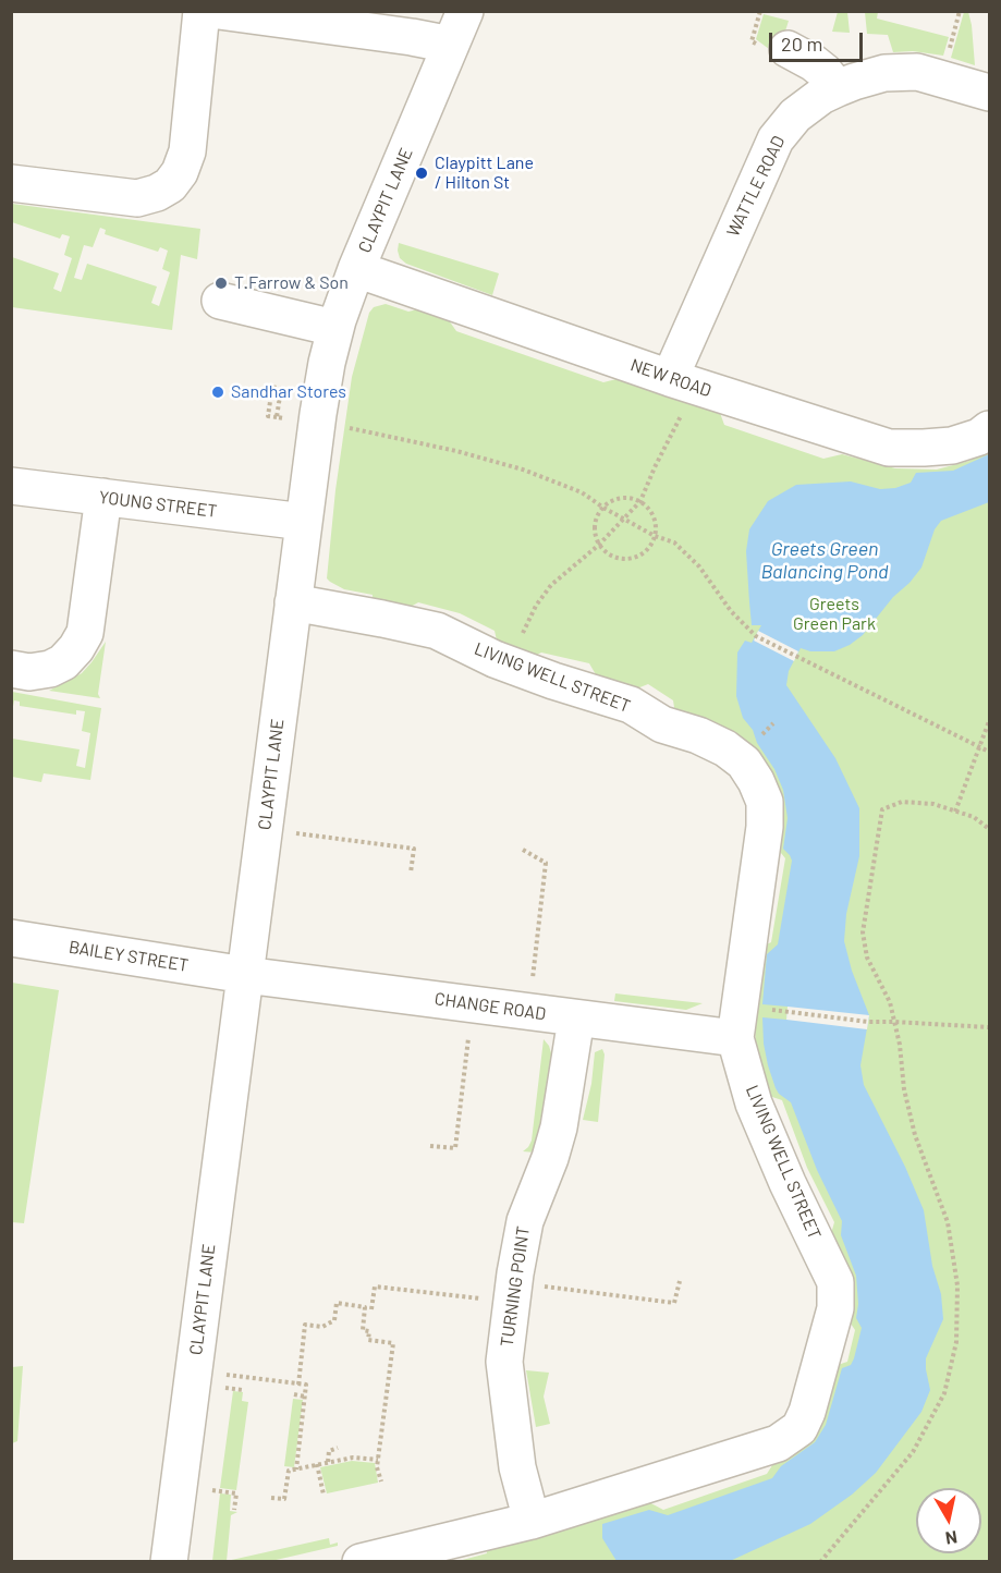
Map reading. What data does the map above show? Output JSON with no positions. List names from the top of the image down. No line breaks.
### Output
{"streets":{"street":["WATTLE ROAD","CLAYPIT LANE","NEW ROAD","YOUNG STREET","LIVING WELL STREET","BAILEY STREET","CHANGE ROAD","TURNING POINT"]},"crossings":[["WATTLE ROAD","NEW ROAD"],["CLAYPIT LANE","NEW ROAD"],["CLAYPIT LANE","YOUNG STREET"],["CLAYPIT LANE","LIVING WELL STREET"],["CLAYPIT LANE","BAILEY STREET"],["CLAYPIT LANE","CHANGE ROAD"],["LIVING WELL STREET","CHANGE ROAD"],["LIVING WELL STREET","TURNING POINT"],["BAILEY STREET","CHANGE ROAD"],["CHANGE ROAD","TURNING POINT"]],"water":["Greets Green Balancing Pond"],"parks":["Greets Green Park"],"places":["Claypitt Lane / Hilton St","T.Farrow & Son","Sandhar Stores"],"scale_bar":"20 m","north":"bottom"}
